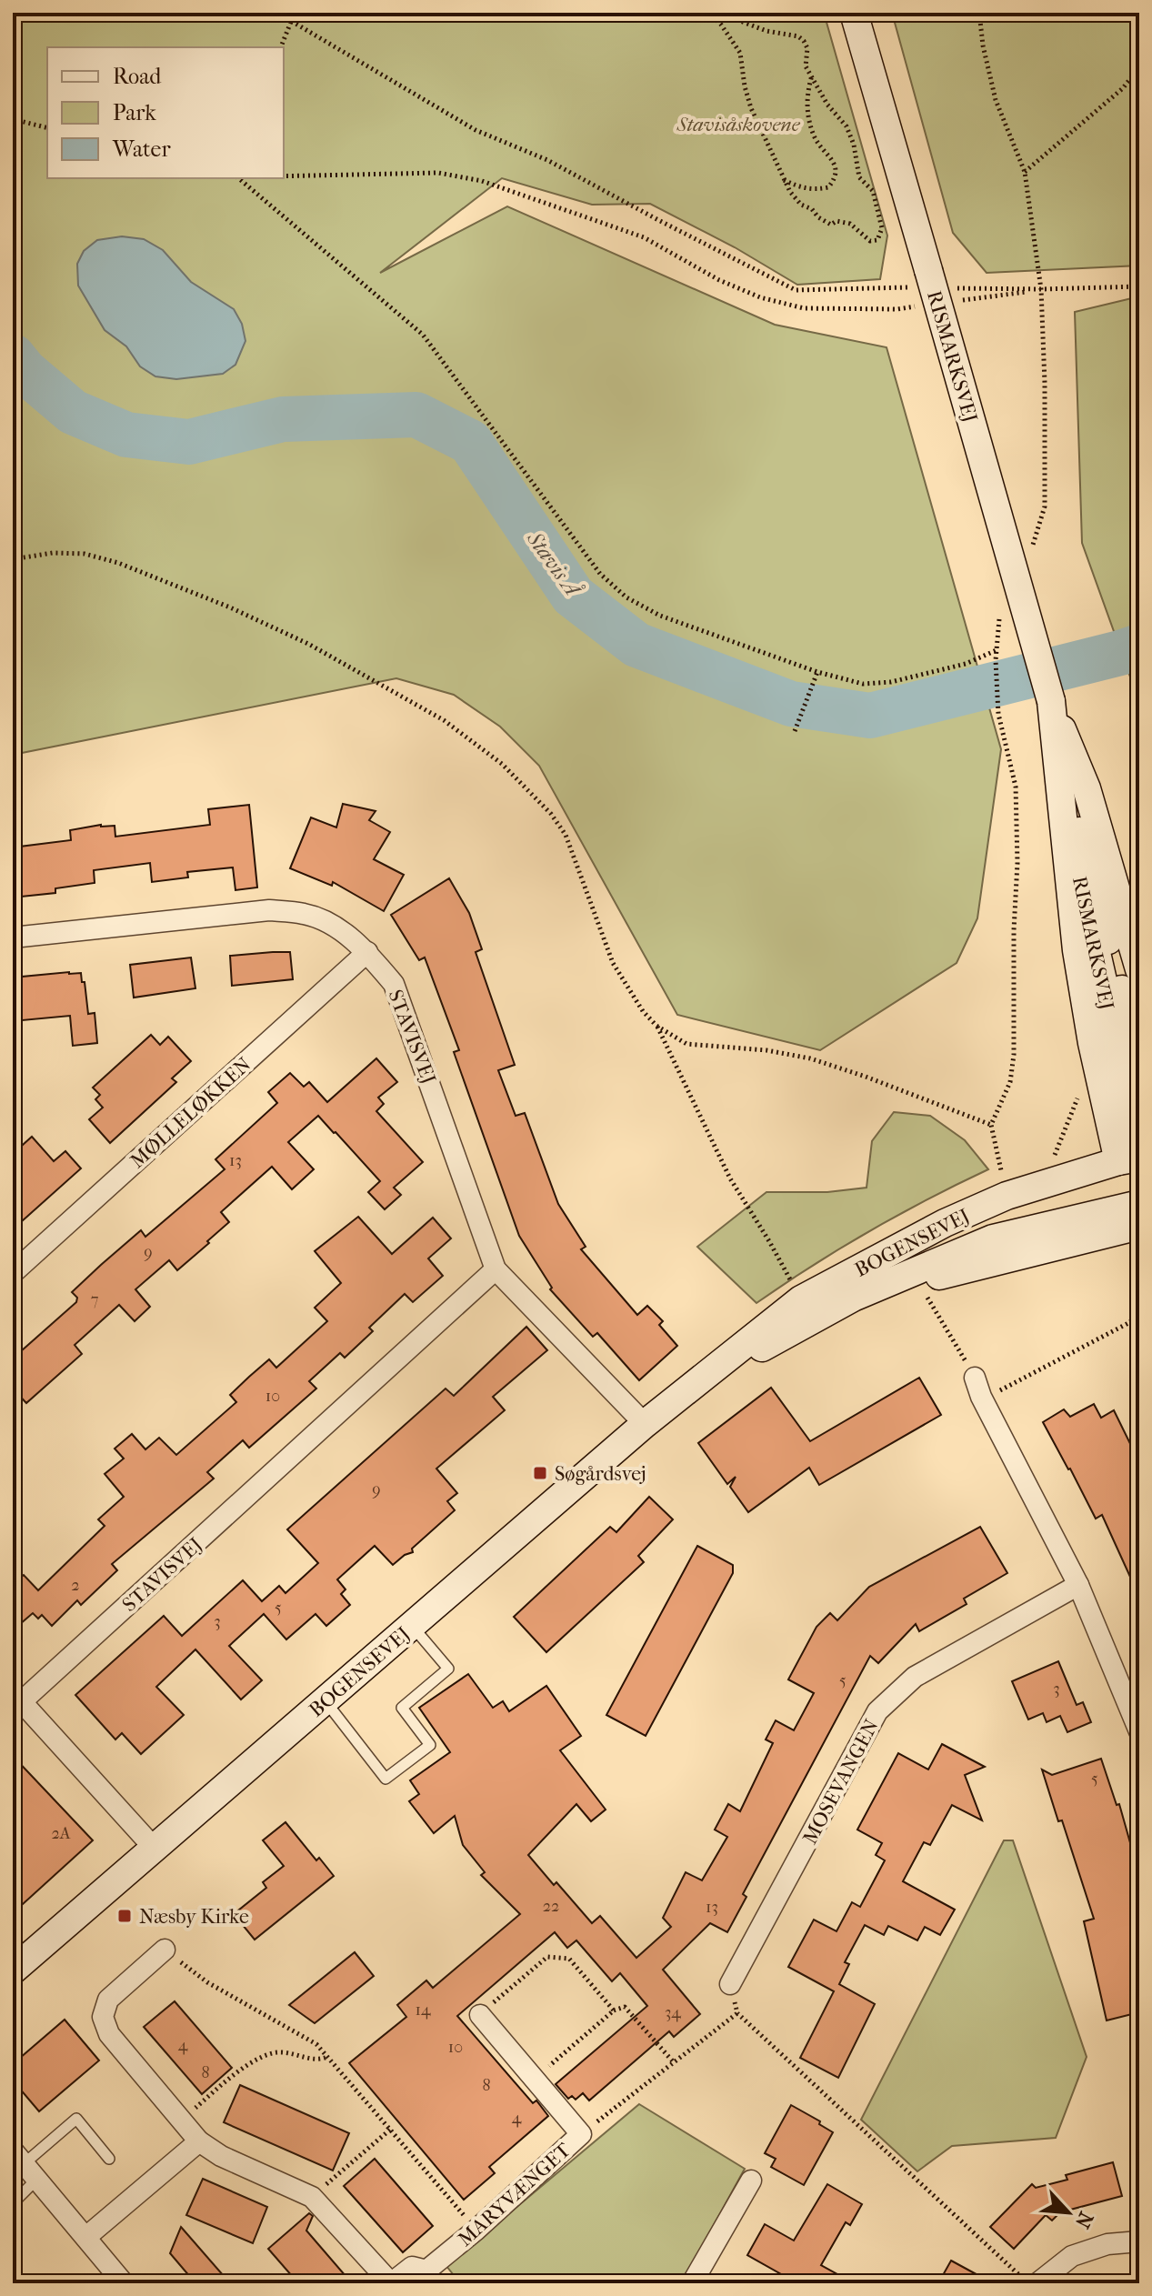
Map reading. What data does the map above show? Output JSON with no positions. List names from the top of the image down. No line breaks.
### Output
{"streets":{"main road":["RISMARKSVEJ","BOGENSEVEJ"],"street":["STAVISVEJ","MØLLELØKKEN","MOSEVANGEN","MARYVÆNGET"]},"crossings":[["STAVISVEJ","MØLLELØKKEN"],["STAVISVEJ","BOGENSEVEJ"]],"water":["Stavis Å"],"parks":["Stavisåskovene"],"places":{"transit":["Søgårdsvej","Næsby Kirke"]},"house_numbers":["13","9","7","10","9","2","5","3","5","3","5","2A","22","13","14","34","4","10","8","8","4"],"legend":["Road","Park","Water"],"north":"bottom right"}
